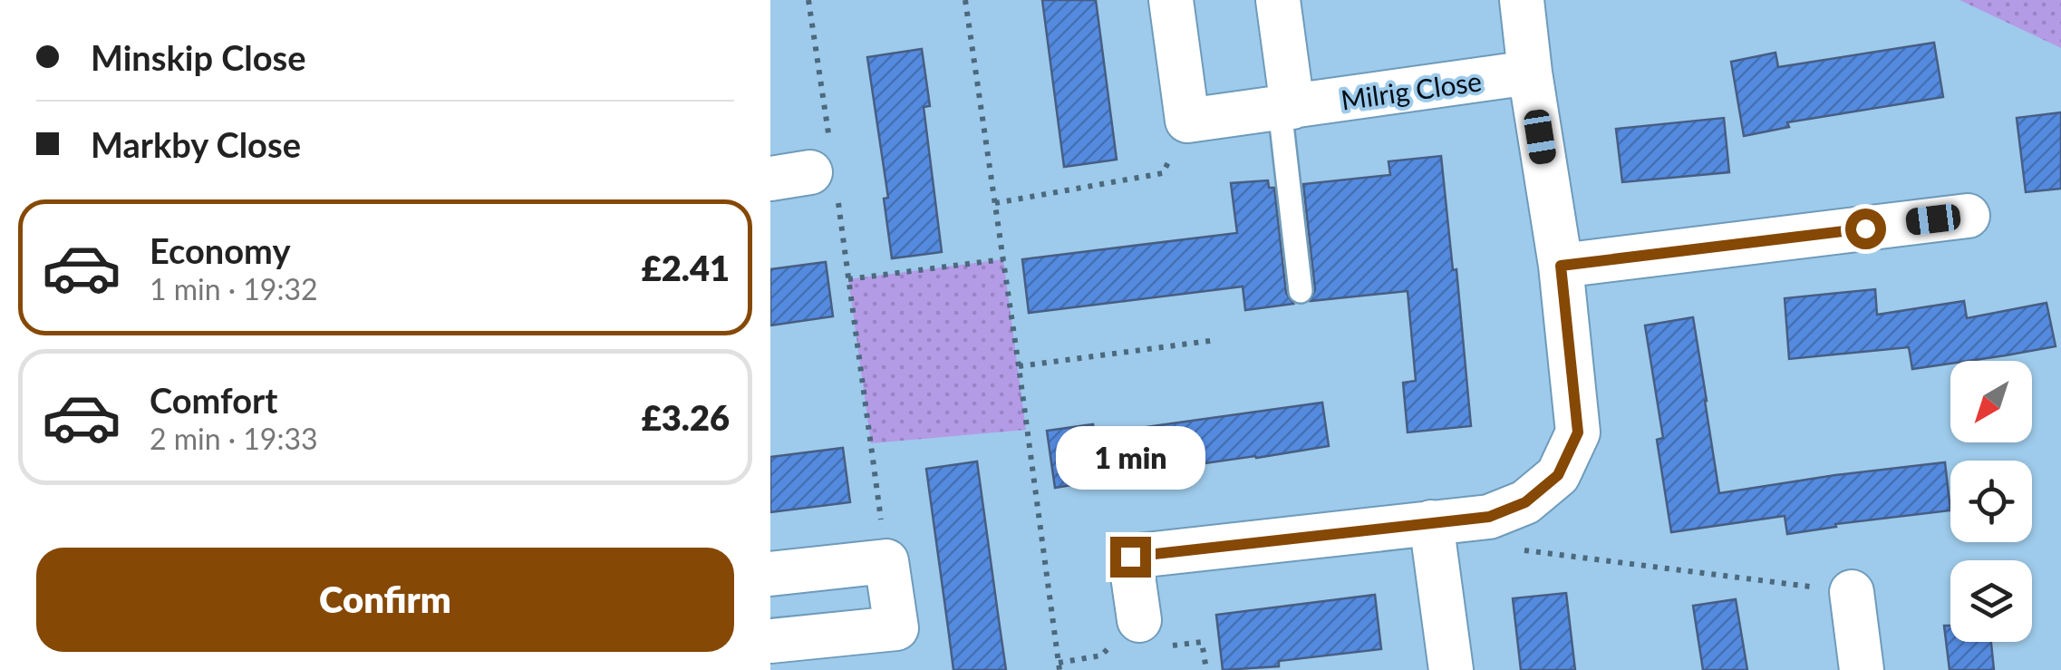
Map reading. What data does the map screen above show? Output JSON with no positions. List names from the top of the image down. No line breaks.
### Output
{"streets":{"street":["Milrig Close"]},"north":"bottom left","page":{"banner":["Minskip Close","Markby Close"],"list":[{"name":"Economy","note":"1 min · 19:32","value":"£2.41"},{"name":"Comfort","note":"2 min · 19:33","value":"£3.26"}],"bubble":"1 min","buttons":"Confirm"}}
